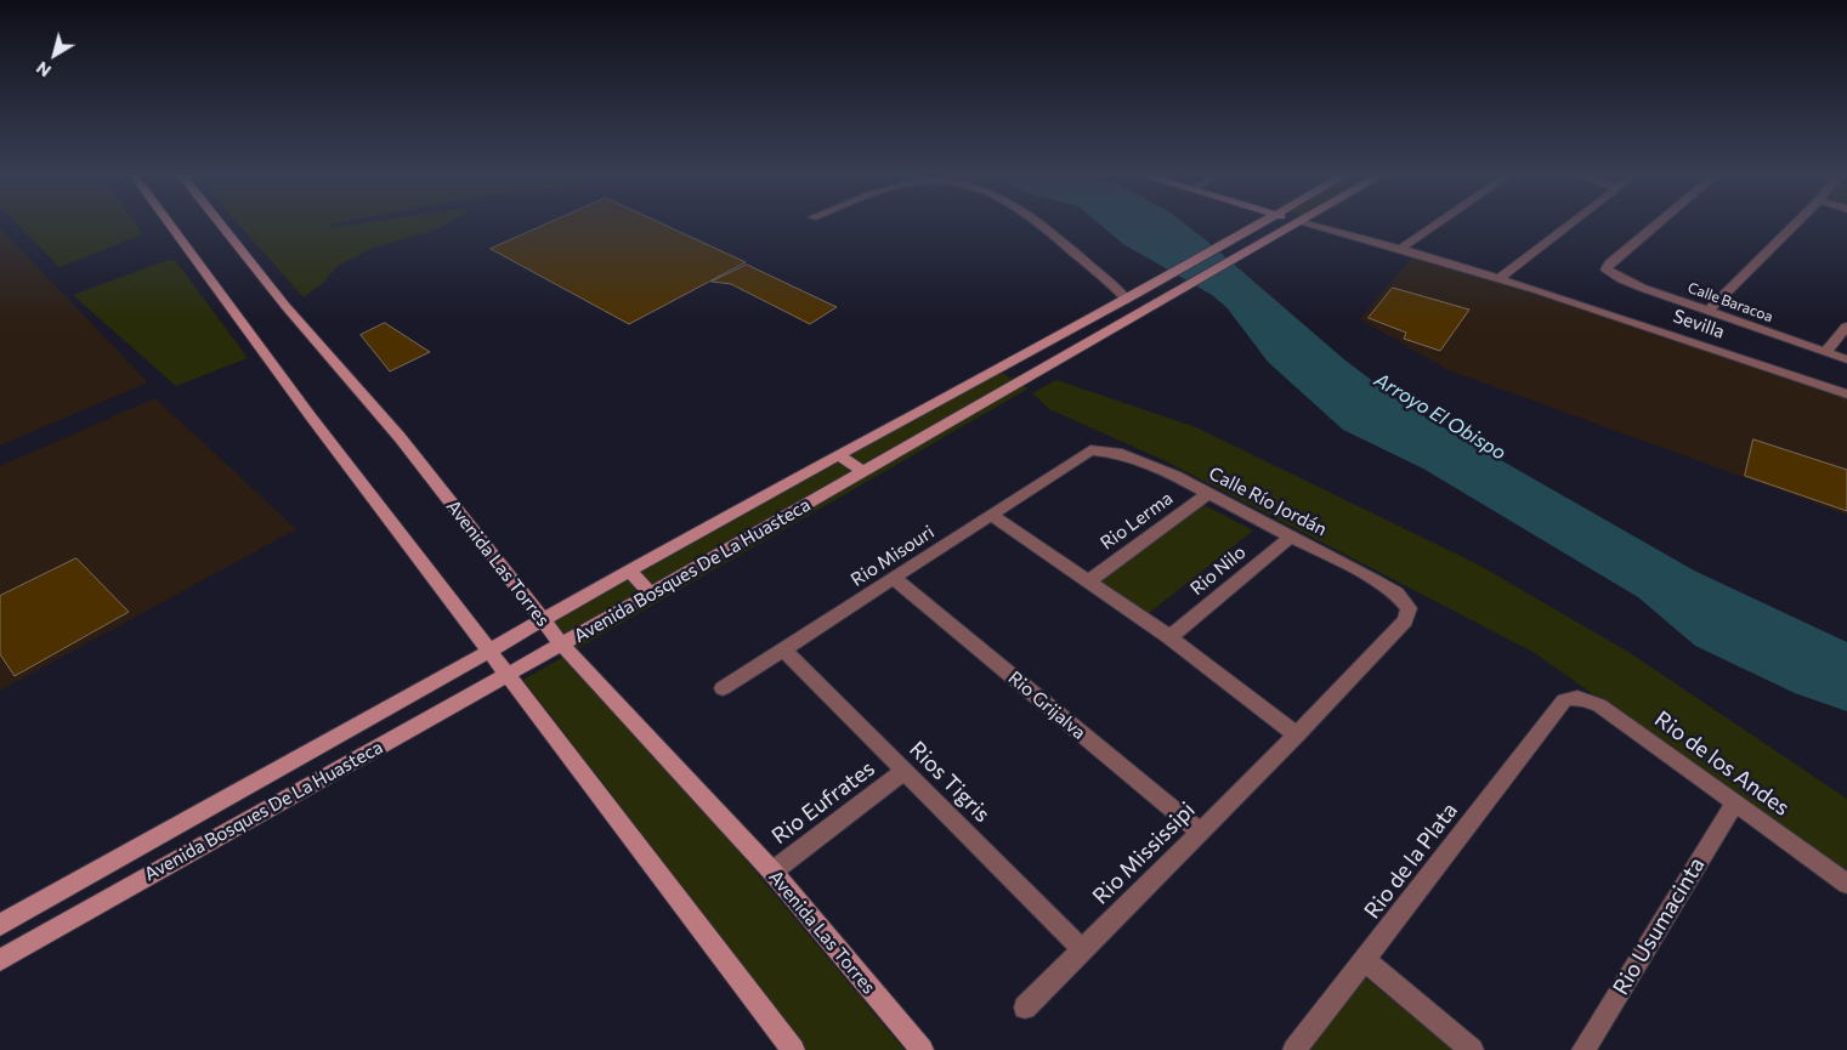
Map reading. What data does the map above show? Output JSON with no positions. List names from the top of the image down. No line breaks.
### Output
{"streets":{"street":["Calle Baracoa","Sevilla","Calle Río Jordán","Rio Lerma","Rio Misouri","Avenida Las Torres","Avenida Bosques De La Huasteca","Rio Nilo","Rio Grijalva","Rio de los Andes","Rios Tigris","Rio Eufrates","Rio Mississipi","Rio de la Plata","Rio Usumacinta"]},"crossings":[["Calle Río Jordán","Rio Lerma"],["Calle Río Jordán","Rio Misouri"],["Calle Río Jordán","Rio Nilo"],["Calle Río Jordán","Rio Mississipi"],["Rio Misouri","Rio Grijalva"],["Rio Misouri","Rios Tigris"],["Avenida Las Torres","Avenida Bosques De La Huasteca"],["Avenida Las Torres","Rio Eufrates"],["Rio Grijalva","Rio Mississipi"],["Rio de los Andes","Rio de la Plata"],["Rio de los Andes","Rio Usumacinta"],["Rios Tigris","Rio Eufrates"],["Rios Tigris","Rio Mississipi"]],"water":["Arroyo El Obispo"],"north":"bottom left"}
